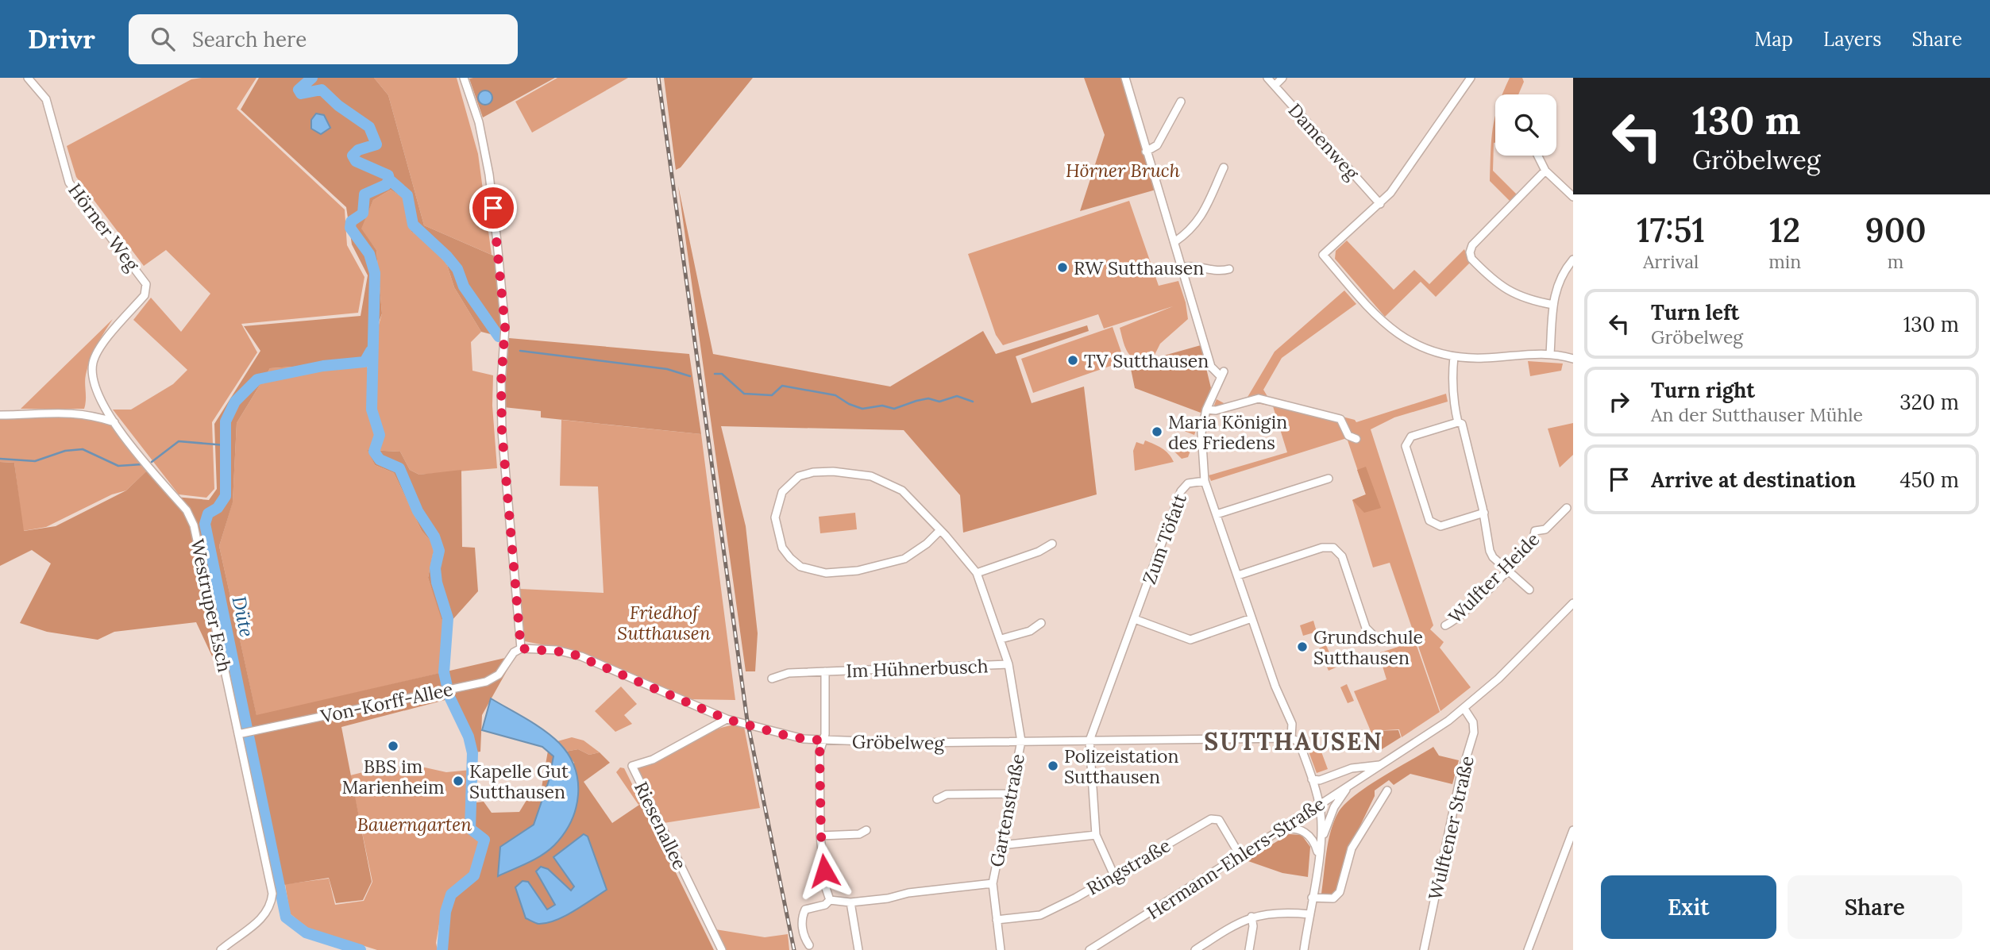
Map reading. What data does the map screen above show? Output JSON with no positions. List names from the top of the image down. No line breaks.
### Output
{"streets":{"street":["Damenweg","Hörner Weg","Zum Töfatt","Wulfter Heide","Westruper Esch","Im Hühnerbusch","Von-Korff-Allee","Gröbelweg","Gartenstraße","Riesenallee","Wulftener Straße","Hermann-Ehlers-Straße","Ringstraße"]},"crossings":[["Hörner Weg","Westruper Esch"],["Zum Töfatt","Gröbelweg"],["Westruper Esch","Von-Korff-Allee"],["Im Hühnerbusch","Gröbelweg"],["Im Hühnerbusch","Gartenstraße"],["Von-Korff-Allee","Gröbelweg"],["Gröbelweg","Gartenstraße"],["Gröbelweg","Riesenallee"],["Gartenstraße","Ringstraße"],["Wulftener Straße","Hermann-Ehlers-Straße"],["Hermann-Ehlers-Straße","Ringstraße"]],"districts":["SUTTHAUSEN"],"water":["Düte"],"parks":["Hörner Bruch","Friedhof Sutthausen","Bauerngarten"],"places":["RW Sutthausen","TV Sutthausen","Maria Königin des Friedens","Grundschule Sutthausen","BBS im Marienheim","Polizeistation Sutthausen","Kapelle Gut Sutthausen"],"page":{"header":"Drivr","search":"Search here","nav":["Map","Layers","Share"],"turn":["130 m","Gröbelweg"],"eta":["17:51","Arrival","12","min","900","m"],"list":[{"name":"Turn left","note":"Gröbelweg","value":"130 m"},{"name":"Turn right","note":"An der Sutthauser Mühle","value":"320 m"},{"name":"Arrive at destination","value":"450 m"}],"buttons":["Exit","Share"]}}
